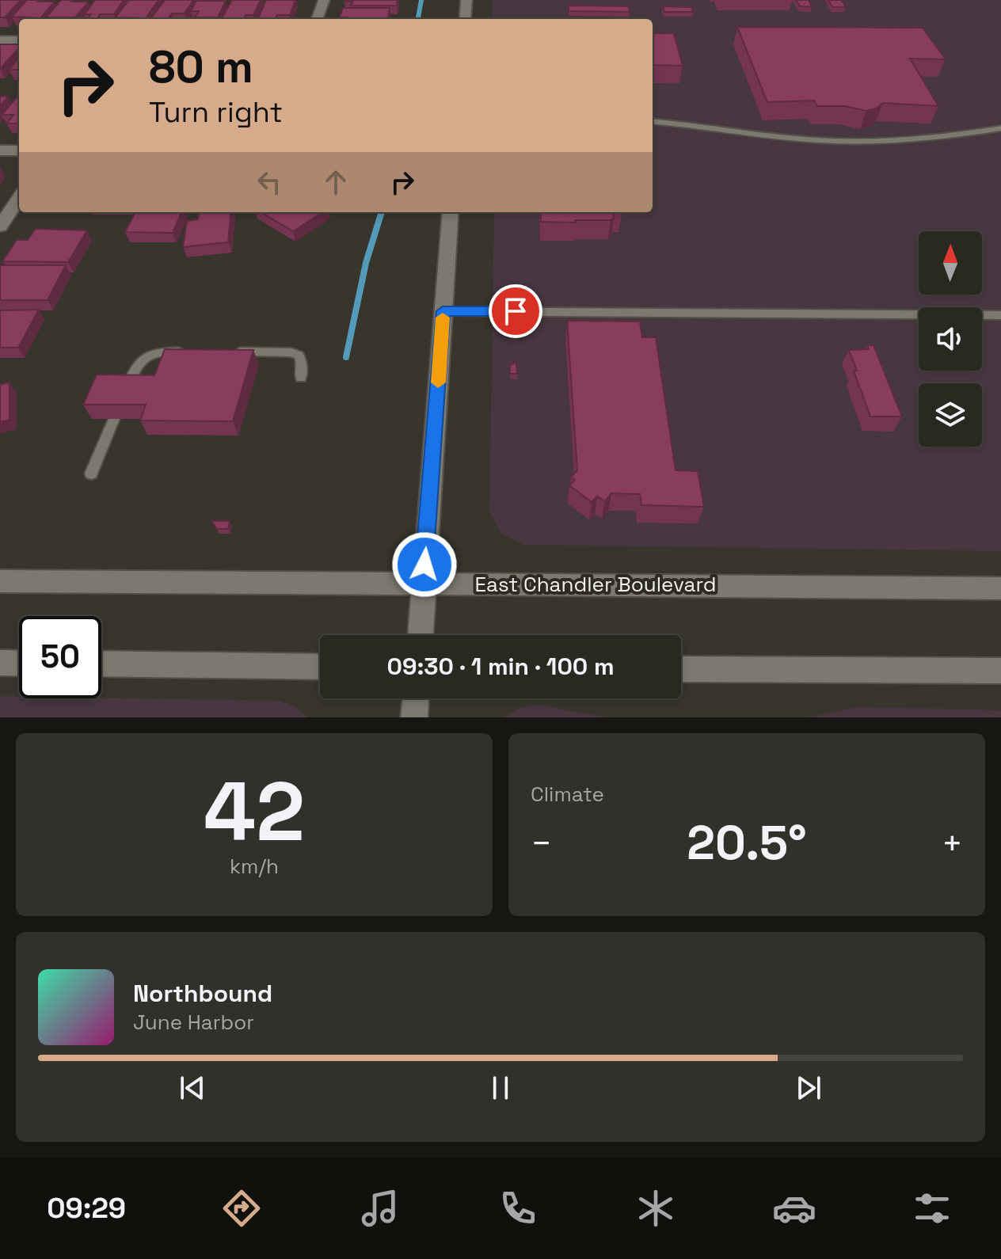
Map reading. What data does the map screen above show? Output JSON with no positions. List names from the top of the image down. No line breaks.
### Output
{"streets":{"main road":["East Chandler Boulevard"]},"north":"top","page":{"turn":["80 m","Turn right"],"limit":"50","trip":"09:30 · 1 min · 100 m","tile":[["42","km/h"],"Climate"],"heat":["−","20.5°","+"],"song":["Northbound","June Harbor"],"tabs":"09:29"}}
